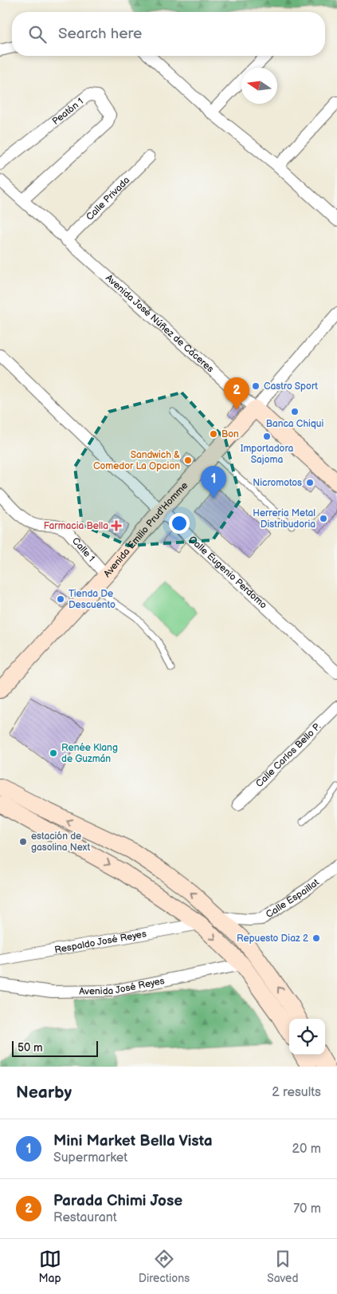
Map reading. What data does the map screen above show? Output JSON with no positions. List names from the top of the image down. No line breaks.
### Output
{"streets":{"main road":["Avenida José Núñez de Cáceres","Avenida Emilio Prud'Homme"],"street":["Peatón 1","Calle Privada","Calle 1","Calle Eugenio Perdomo","Calle Carlos Bello P.","Calle Espaillat","Respaldo José Reyes","Avenida José Reyes"]},"crossings":[["Peatón 1","Avenida José Núñez de Cáceres"],["Calle Privada","Avenida José Núñez de Cáceres"],["Avenida José Núñez de Cáceres","Avenida Emilio Prud'Homme"],["Avenida Emilio Prud'Homme","Calle 1"],["Avenida Emilio Prud'Homme","Calle Eugenio Perdomo"]],"places":{"other":["Castro Sport","Banca Chiqui","Bon","Importadora Sajoma","Sandwich & Comedor La Opcion","Nicromotos","Herreria Metal Distribudoria","Tienda De Descuento","Renée Klang de Guzmán","estación de gasolina Next","Repuesto Diaz 2"],"health":["Farmacia Bella"]},"scale_bar":"50 m","north":"left","page":{"search":"Search here","pins":["2","1"],"scale":"50 m","heading":["Nearby","2 results"],"list":[{"mark":"1","name":"Mini Market Bella Vista","note":"Supermarket","value":"20 m"},{"mark":"2","name":"Parada Chimi Jose","note":"Restaurant","value":"70 m"}],"nav":["Map","Directions","Saved"]}}
